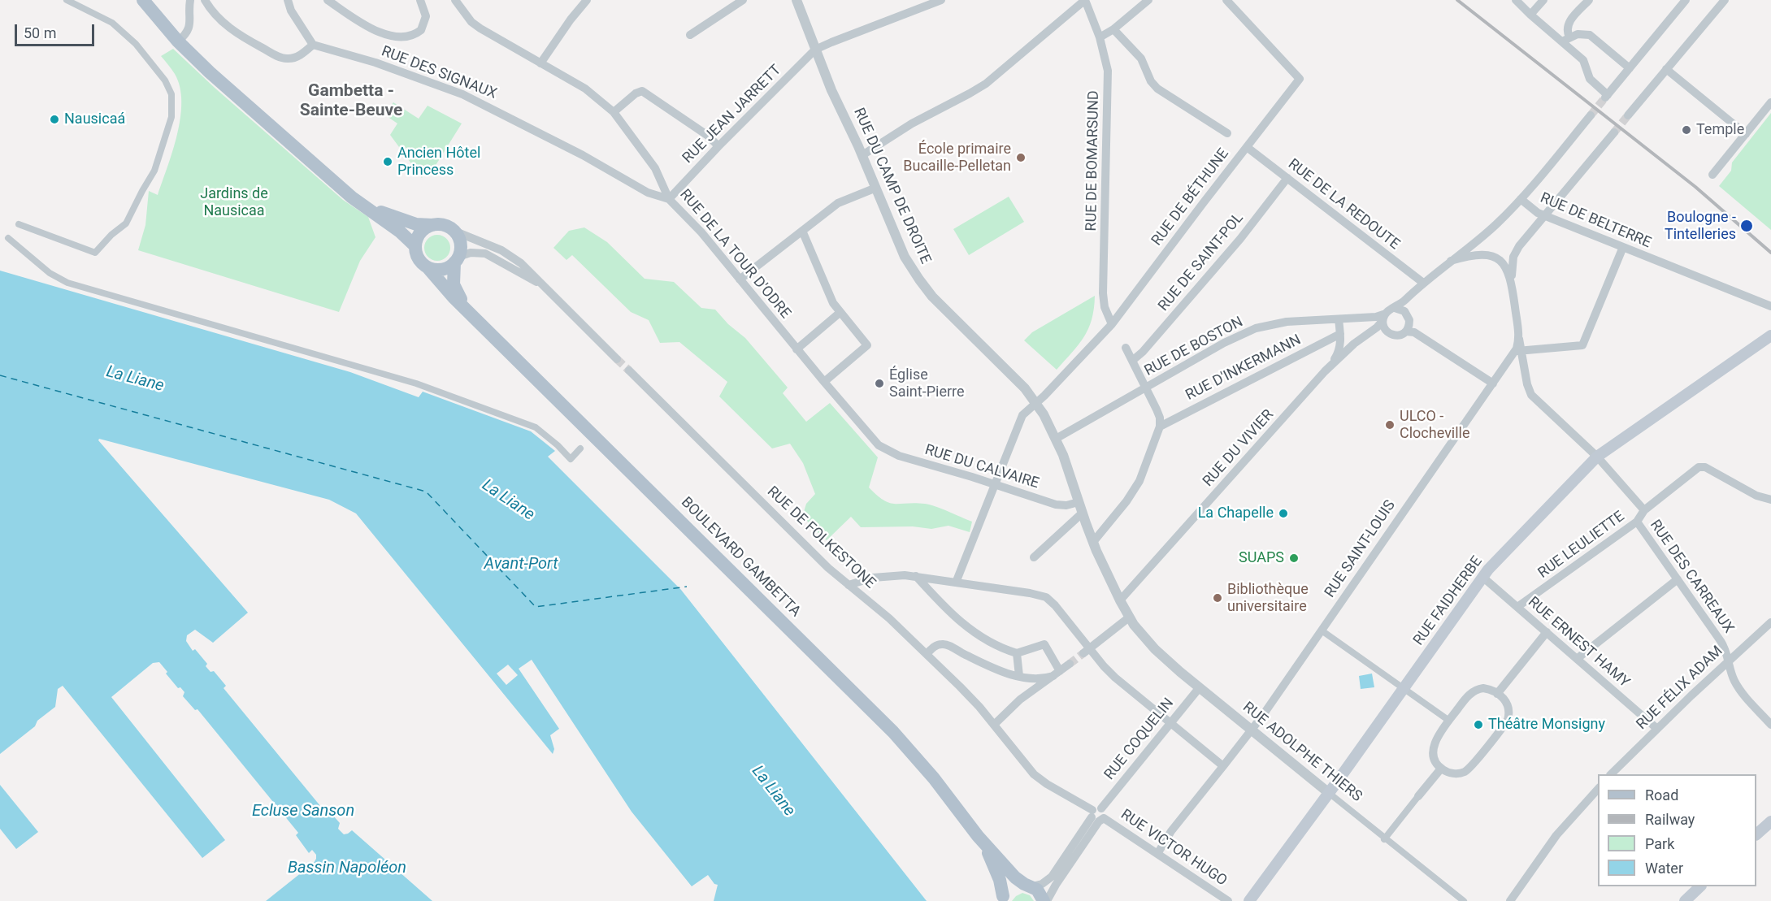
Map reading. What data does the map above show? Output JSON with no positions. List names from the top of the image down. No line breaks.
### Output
{"streets":{"main road":["BOULEVARD GAMBETTA","RUE FAIDHERBE"],"street":["RUE DES SIGNAUX","RUE JEAN JARRETT","RUE DE BOMARSUND","RUE DU CAMP DE DROITE","RUE DE BÉTHUNE","RUE DE LA REDOUTE","RUE DE BELTERRE","RUE DE LA TOUR D'ODRE","RUE DE SAINT-POL","RUE DE BOSTON","RUE D'INKERMANN","RUE DU VIVIER","RUE DU CALVAIRE","RUE DE FOLKESTONE","RUE LEULIETTE","RUE SAINT-LOUIS","RUE DES CARREAUX","RUE ERNEST HAMY","RUE FÉLIX ADAM","RUE COQUELIN","RUE ADOLPHE THIERS","RUE VICTOR HUGO"]},"crossings":[["RUE DES SIGNAUX","RUE JEAN JARRETT"],["RUE DES SIGNAUX","RUE DE LA TOUR D'ODRE"],["RUE JEAN JARRETT","RUE DU CAMP DE DROITE"],["RUE JEAN JARRETT","RUE DE LA TOUR D'ODRE"],["RUE DE BOMARSUND","RUE DE BÉTHUNE"],["RUE DU CAMP DE DROITE","RUE DE BÉTHUNE"],["RUE DU CAMP DE DROITE","RUE DE BOSTON"],["RUE DU CAMP DE DROITE","RUE DU VIVIER"],["RUE DU CAMP DE DROITE","RUE DU CALVAIRE"],["RUE DU CAMP DE DROITE","RUE ADOLPHE THIERS"],["RUE DE BÉTHUNE","RUE DE LA REDOUTE"],["RUE DE BÉTHUNE","RUE DU CALVAIRE"],["RUE DE LA REDOUTE","RUE DE SAINT-POL"],["RUE DE LA TOUR D'ODRE","RUE DU CALVAIRE"],["RUE DE BOSTON","RUE DU VIVIER"],["RUE DE FOLKESTONE","RUE VICTOR HUGO"],["RUE LEULIETTE","RUE DES CARREAUX"],["RUE LEULIETTE","RUE ERNEST HAMY"],["RUE SAINT-LOUIS","RUE ADOLPHE THIERS"],["RUE SAINT-LOUIS","RUE VICTOR HUGO"],["RUE DES CARREAUX","RUE FÉLIX ADAM"],["RUE FAIDHERBE","RUE ERNEST HAMY"],["RUE FAIDHERBE","RUE ADOLPHE THIERS"],["RUE ERNEST HAMY","RUE FÉLIX ADAM"],["RUE COQUELIN","RUE ADOLPHE THIERS"],["RUE COQUELIN","RUE VICTOR HUGO"]],"districts":["Gambetta - Sainte-Beuve"],"water":["La Liane","Avant-Port","Ecluse Sanson","Bassin Napoléon"],"parks":["Jardins de Nausicaa"],"places":["Nausicaá","Temple","École primaire Bucaille-Pelletan","Ancien Hôtel Princess","Boulogne - Tintelleries","Église Saint-Pierre","ULCO - Clocheville","La Chapelle","SUAPS","Bibliothèque universitaire","Théâtre Monsigny"],"legend":["Road","Railway","Park","Water"],"scale_bar":"50 m"}
